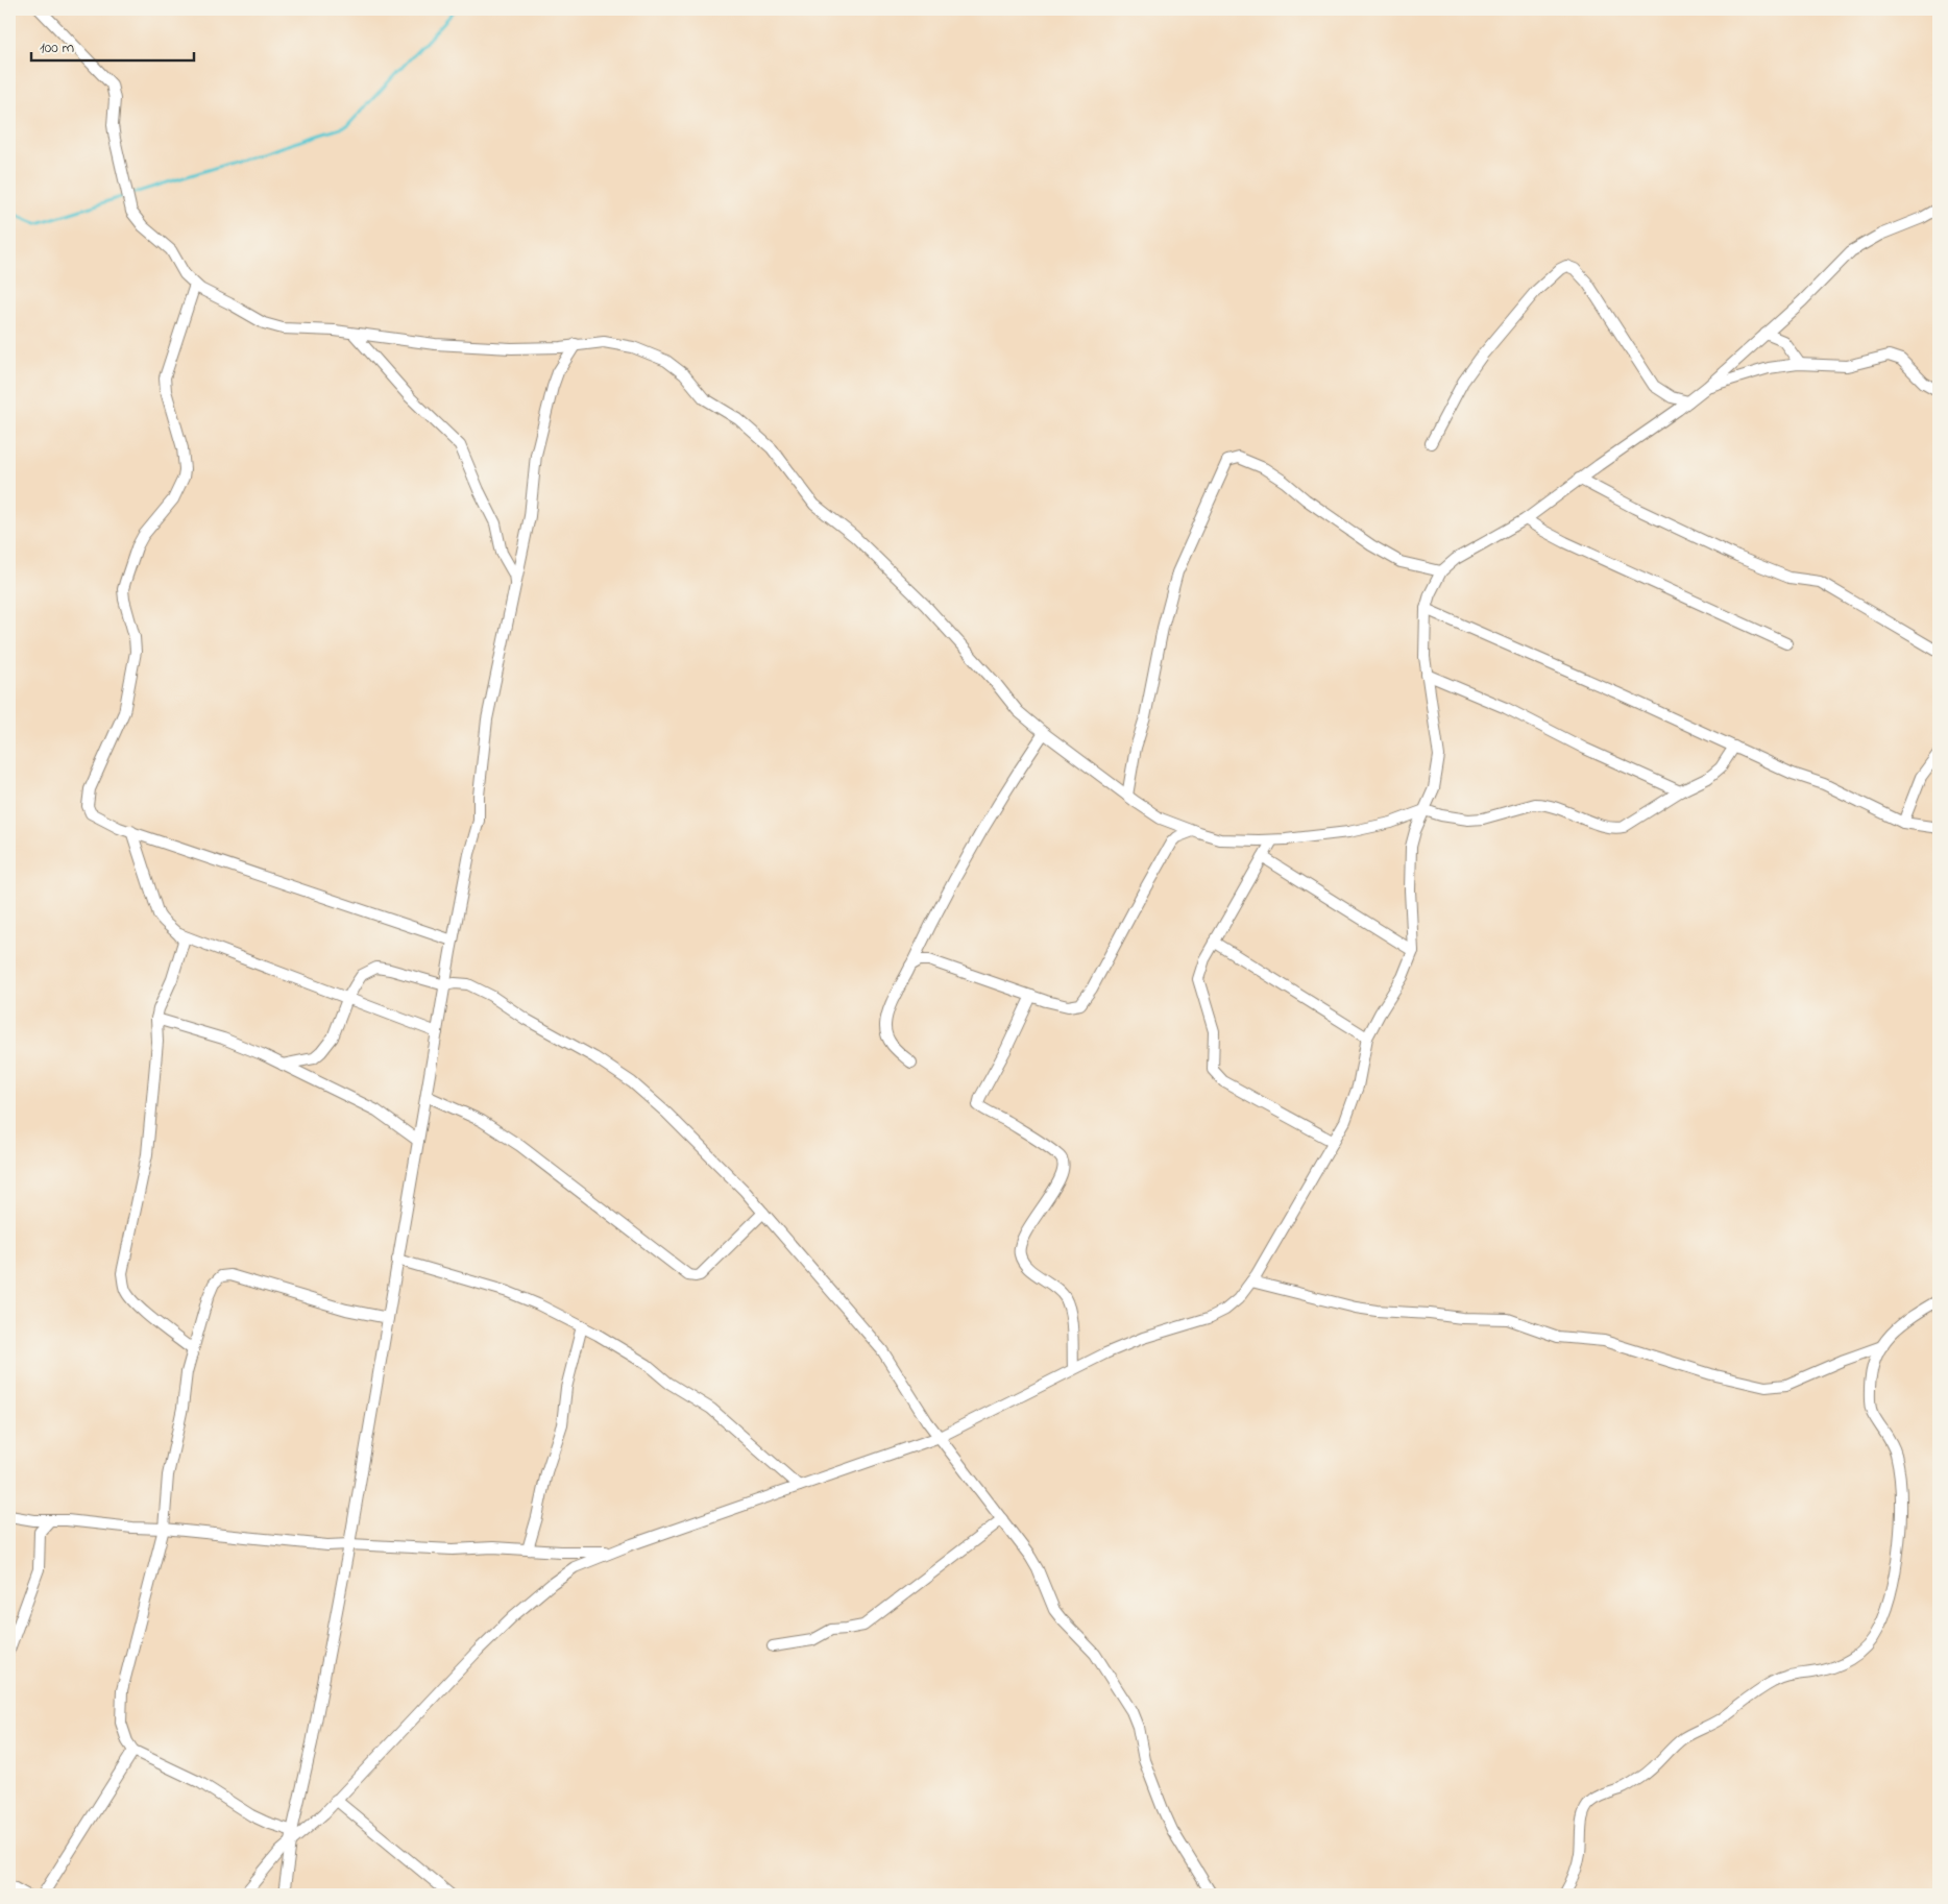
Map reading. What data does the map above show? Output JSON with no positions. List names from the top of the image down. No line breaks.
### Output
{"scale_bar":"100 m"}
